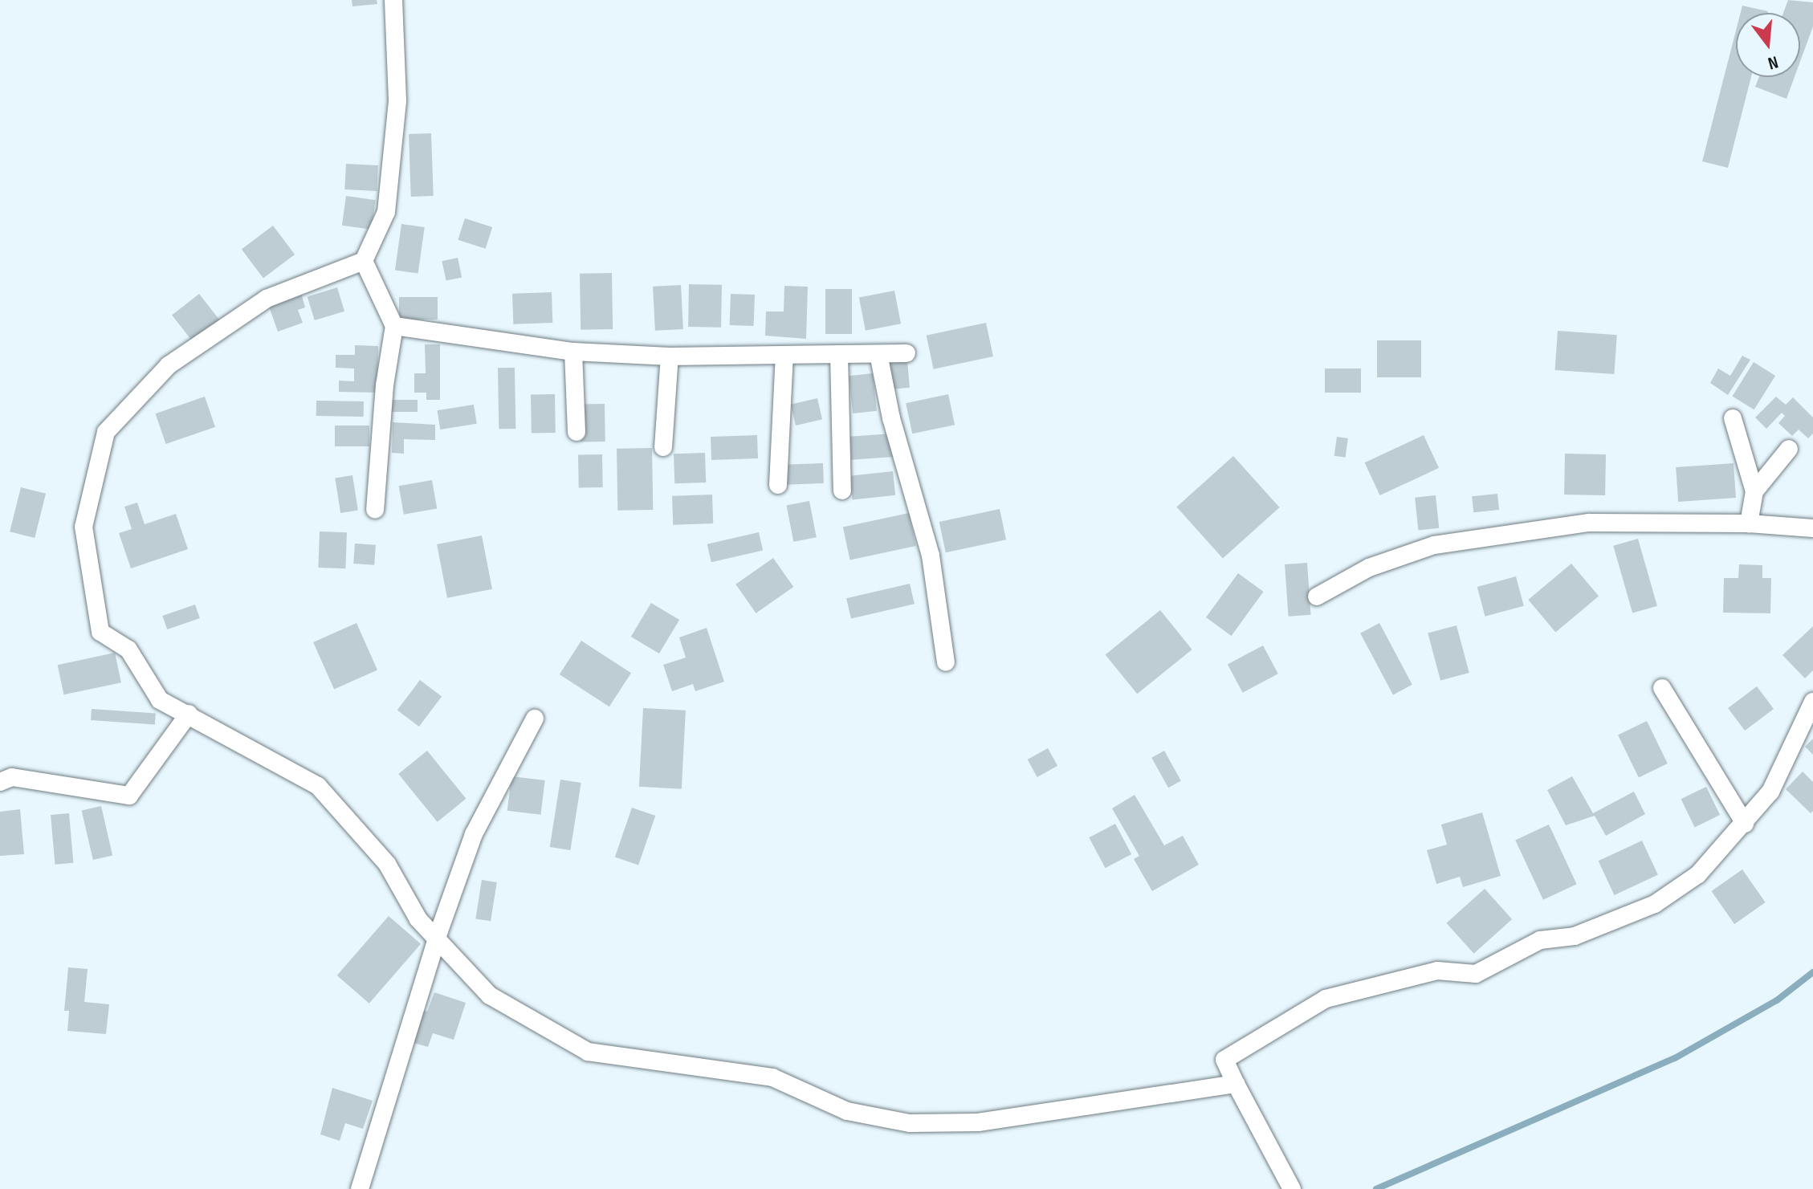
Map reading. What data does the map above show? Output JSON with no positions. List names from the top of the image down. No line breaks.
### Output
{"north":"bottom"}
